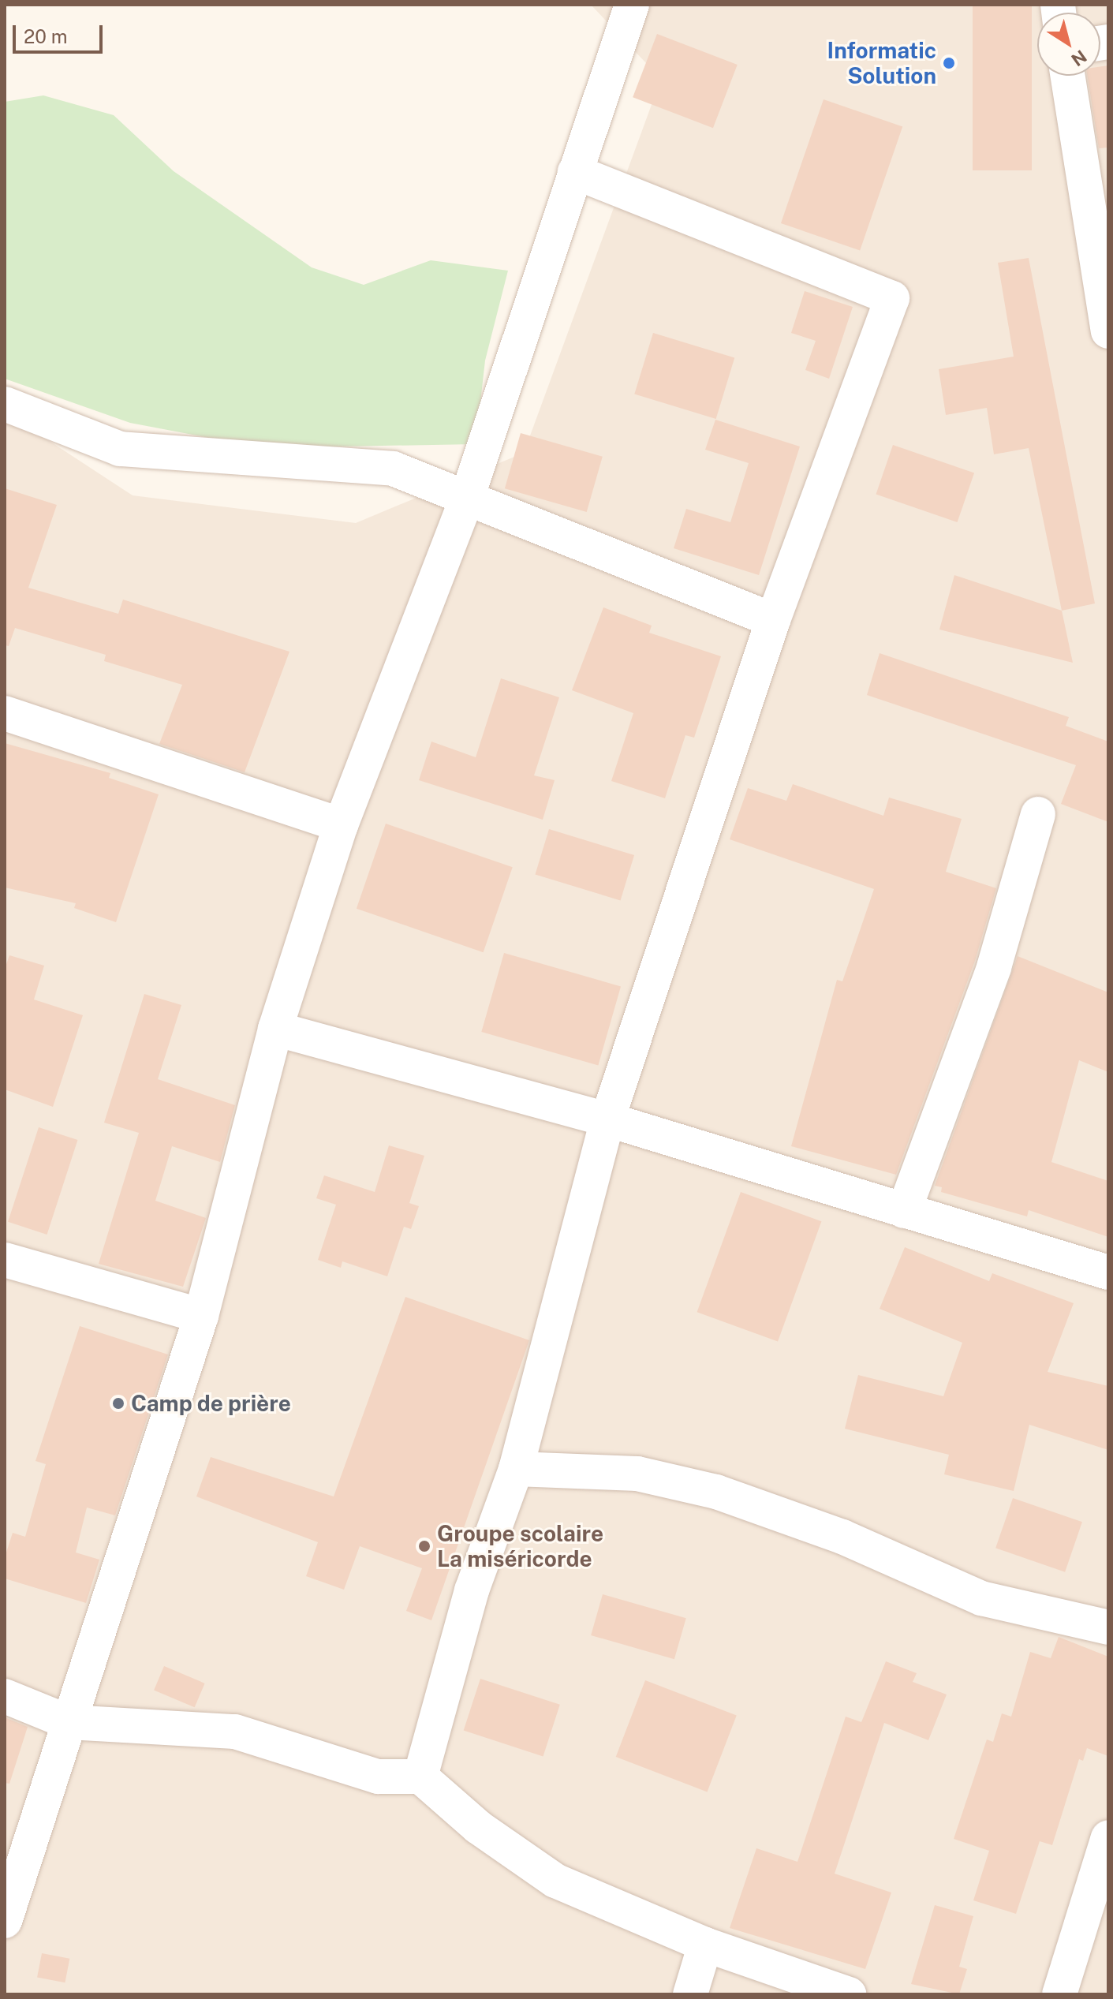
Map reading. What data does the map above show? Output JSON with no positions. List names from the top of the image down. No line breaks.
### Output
{"places":["Informatic Solution","Camp de prière","Groupe scolaire La miséricorde"],"scale_bar":"20 m","north":"bottom right"}
